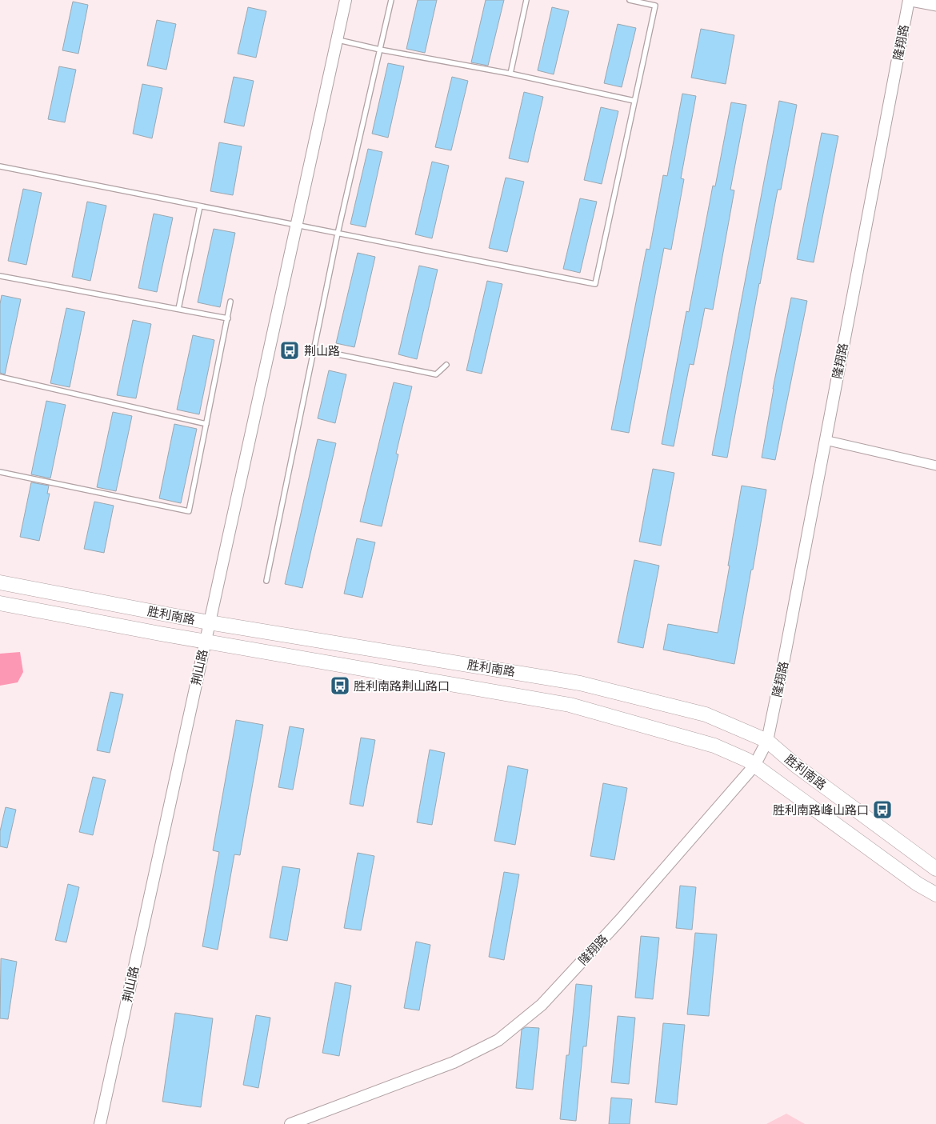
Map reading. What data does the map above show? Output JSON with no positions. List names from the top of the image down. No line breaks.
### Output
{"streets":{"main road":["胜利南路"],"street":["隆翔路","荆山路"]},"crossings":[["隆翔路","胜利南路"],["胜利南路","荆山路"]],"places":{"bus stop":["荆山路","胜利南路荆山路口","胜利南路峰山路口"]}}
